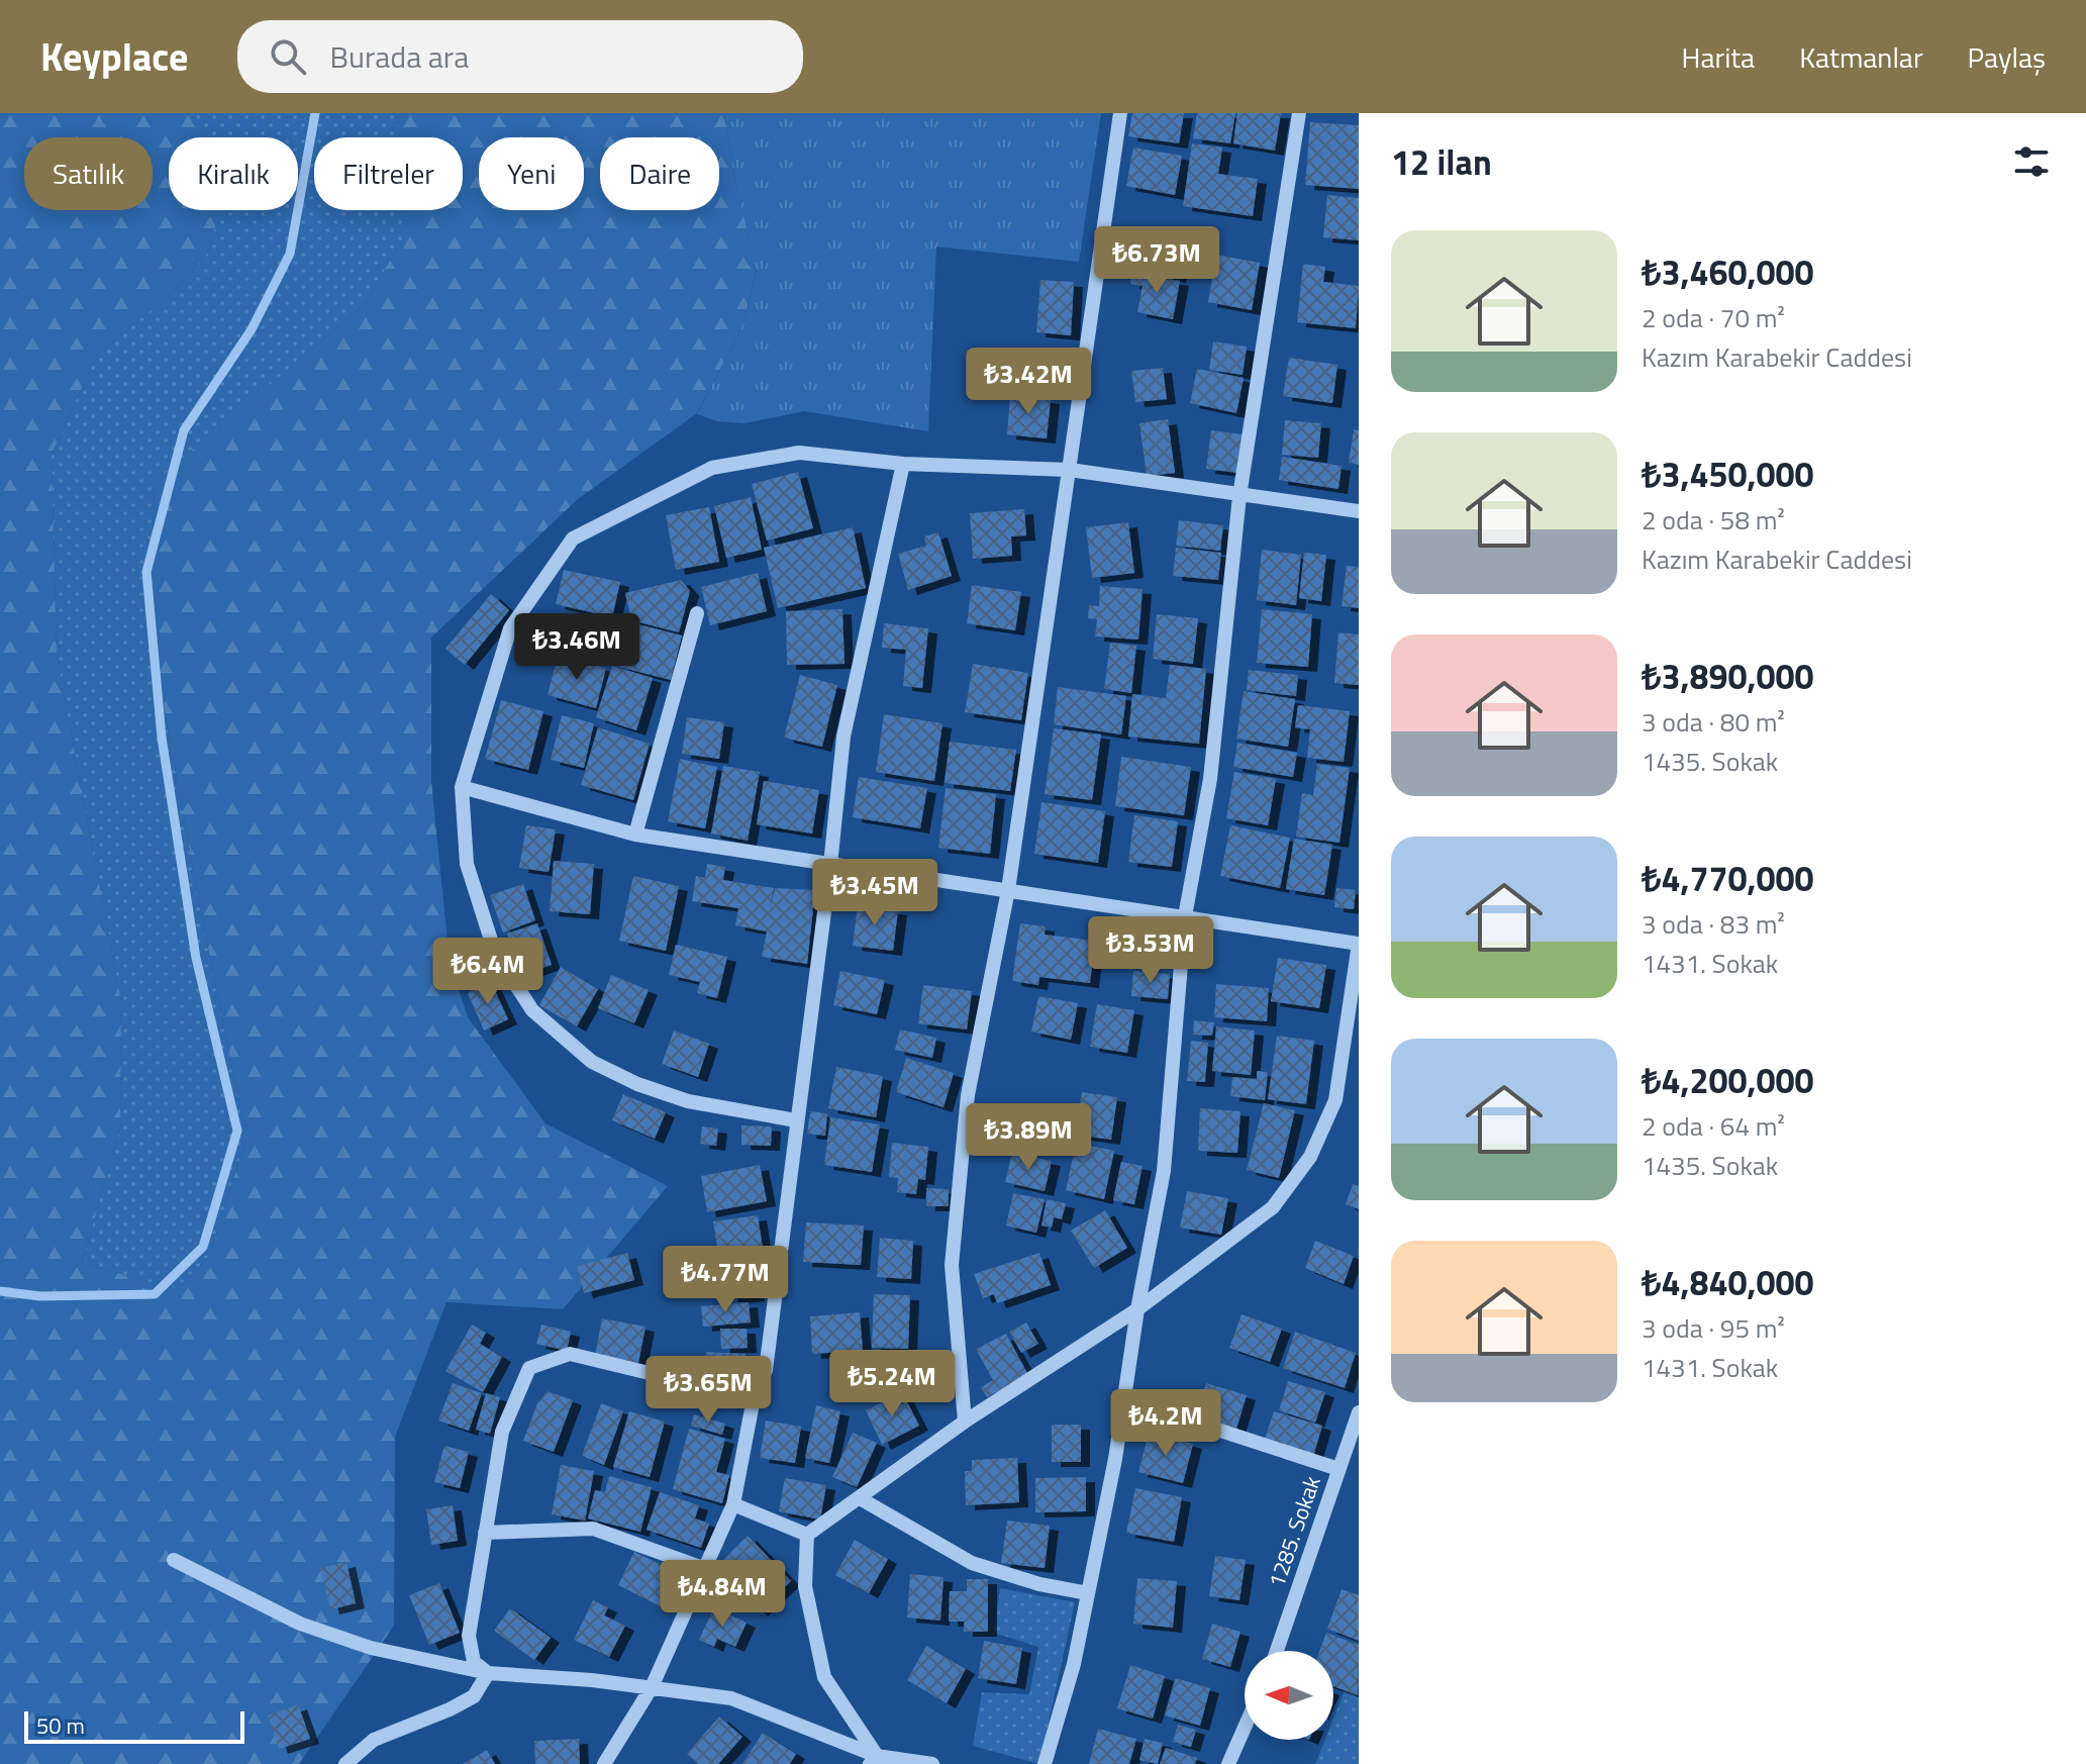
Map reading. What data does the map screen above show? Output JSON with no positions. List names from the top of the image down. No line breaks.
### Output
{"streets":{"street":["1285. Sokak"]},"scale_bar":"50 m","north":"left","page":{"header":"Keyplace","search":"Burada ara","nav":["Harita","Katmanlar","Paylaş"],"heading":"12 ilan","chip":["Satılık","Kiralık","Filtreler","Yeni","Daire"],"list":[{"name":"₺3,460,000","note":"2 oda · 70 m² · Kazım Karabekir Caddesi"},{"name":"₺3,450,000","note":"2 oda · 58 m² · Kazım Karabekir Caddesi"},{"name":"₺3,890,000","note":"3 oda · 80 m² · 1435. Sokak"},{"name":"₺4,770,000","note":"3 oda · 83 m² · 1431. Sokak"},{"name":"₺4,200,000","note":"2 oda · 64 m² · 1435. Sokak"},{"name":"₺4,840,000","note":"3 oda · 95 m² · 1431. Sokak"}],"price":["₺6.73M","₺3.42M","₺3.46M","₺3.45M","₺3.53M","₺6.4M","₺3.89M","₺4.77M","₺5.24M","₺3.65M","₺4.2M","₺4.84M"],"scale":"50 m"}}
